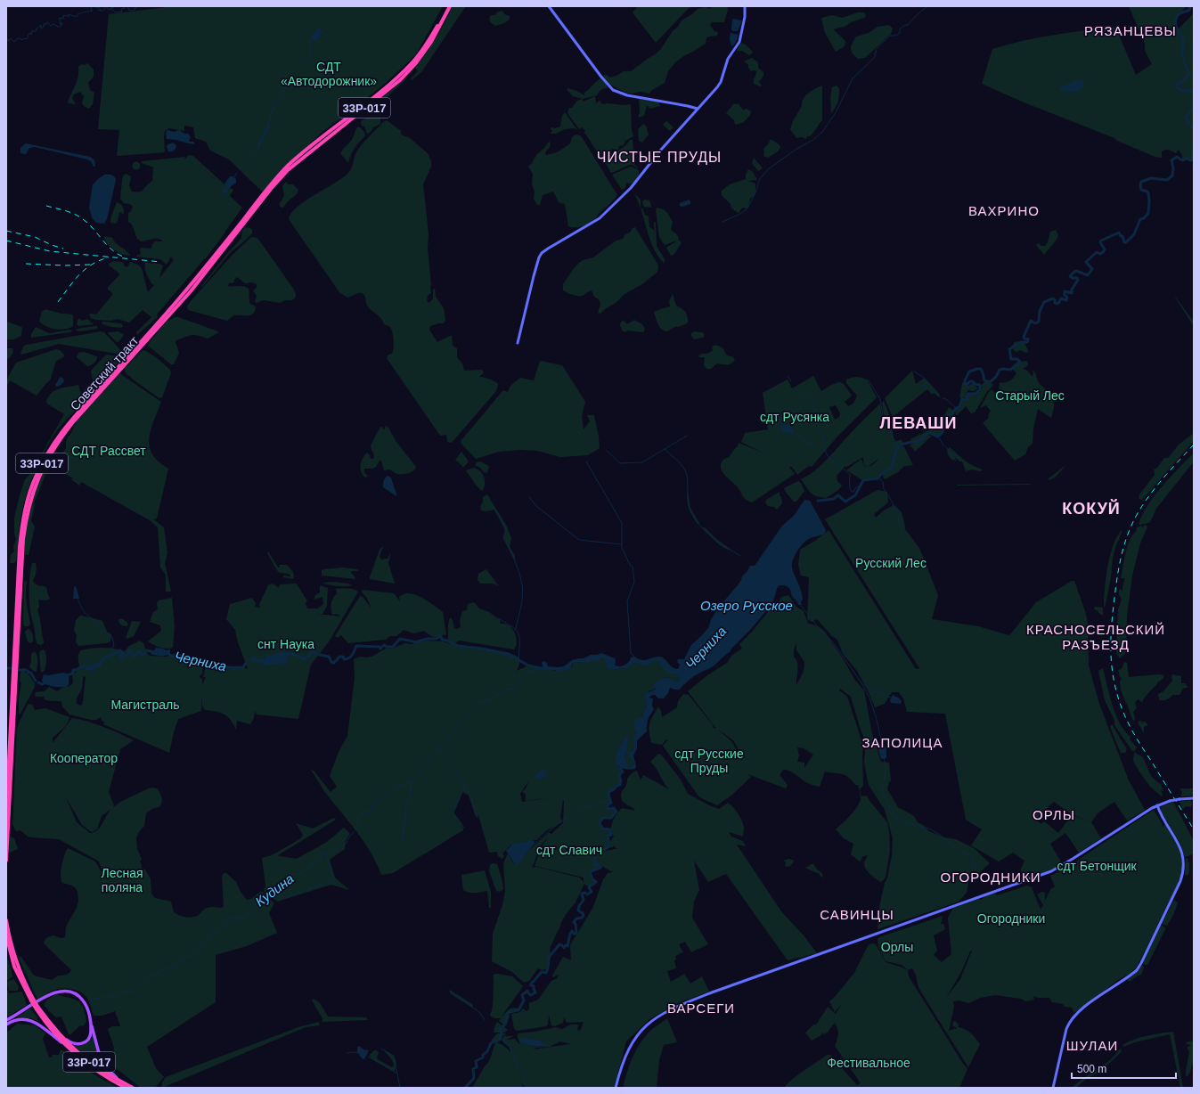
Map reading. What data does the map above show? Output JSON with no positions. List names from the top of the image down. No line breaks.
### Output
{"streets":{"highway":["33Р-017","Советский тракт"]},"districts":["РЯЗАНЦЕВЫ","ЧИСТЫЕ ПРУДЫ","ВАХРИНО","ЛЕВАШИ","КОКУЙ","КРАСНОСЕЛЬСКИЙ РАЗЪЕЗД","ЗАПОЛИЦА","ОРЛЫ","ОГОРОДНИКИ","САВИНЦЫ","ВАРСЕГИ","ШУЛАИ"],"water":["Озеро Русское","Черниха","Кудина"],"parks":["СДТ «Автодорожник»","Старый Лес","сдт Русянка","СДТ Рассвет","Русский Лес","снт Наука","Магистраль","сдт Русские Пруды","Кооператор","сдт Славич","сдт Бетонщик","Лесная поляна","Огородники","Орлы","Фестивальное"],"scale_bar":"500 m"}
